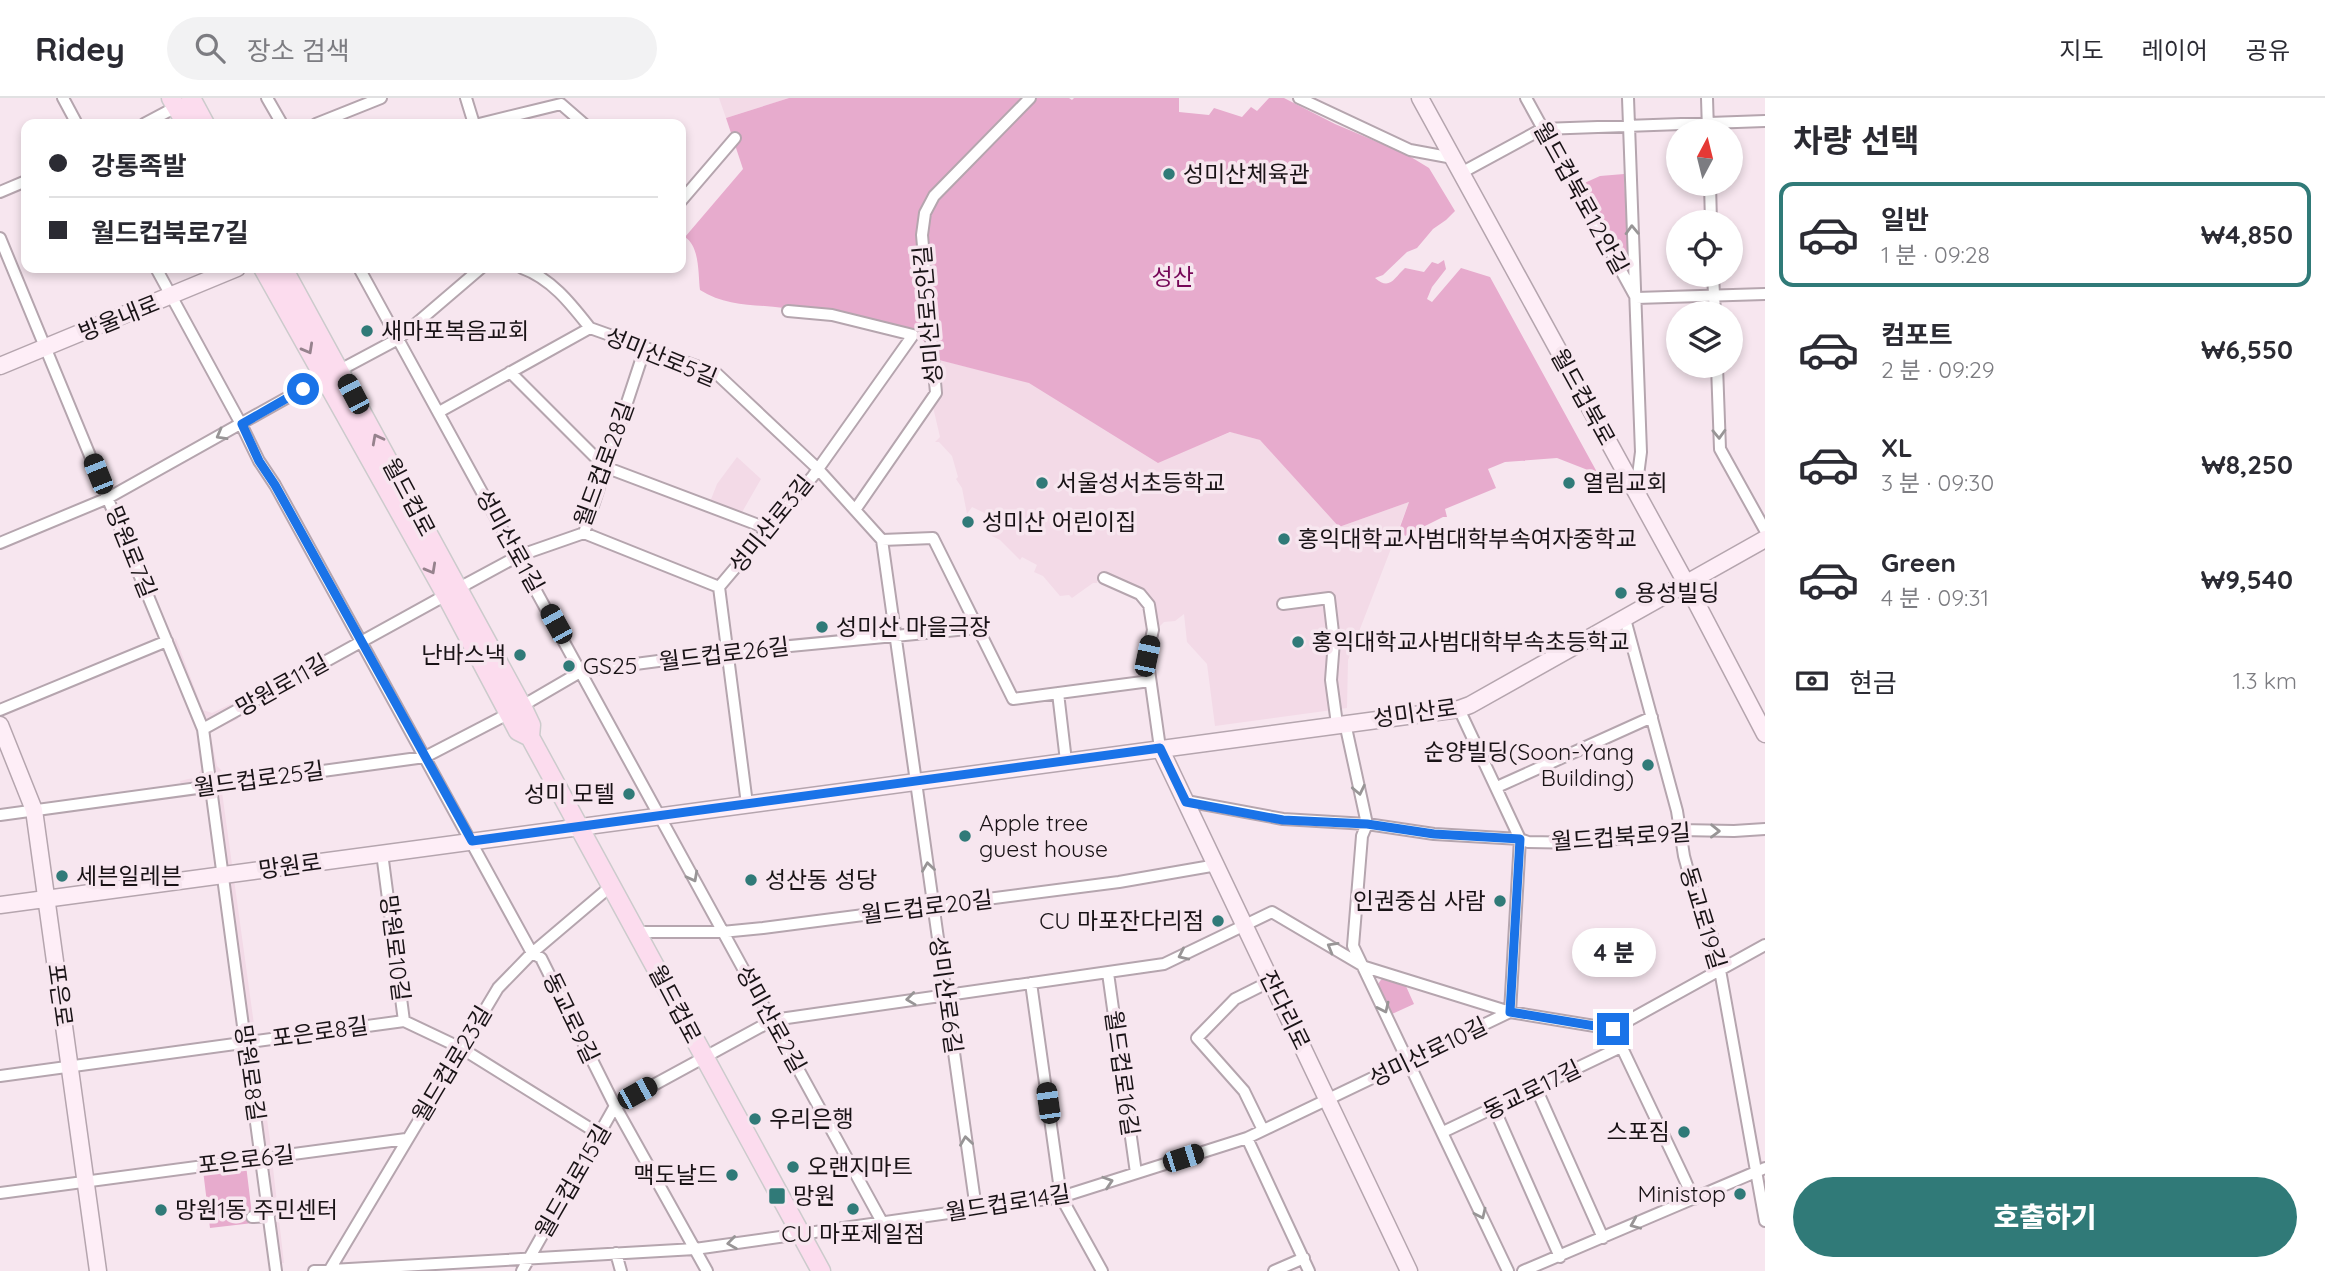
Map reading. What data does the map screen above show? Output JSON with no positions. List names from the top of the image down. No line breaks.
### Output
{"streets":{"main road":["월드컵로"],"street":["월드컵북로12안길","성미산로5안길","방울내로","성미산로5길","월드컵북로","월드컵로28길","성미산로3길","성미산로1길","망원로7길","월드컵로26길","망원로11길","성미산로","월드컵로25길","월드컵북로9길","망원로","월드컵로20길","동교로19길","망원로10길","포은로","성미산로6길","잔다리로","동교로9길","성미산로2길","포은로8길","성미산로10길","월드컵로23길","망원로8길","월드컵로16길","동교로17길","포은로6길","월드컵로15길","월드컵로14길"]},"crossings":[["성미산로5안길","성미산로5길"],["방울내로","망원로7길"],["성미산로5길","월드컵로28길"],["성미산로5길","성미산로3길"],["성미산로5길","성미산로1길"],["월드컵북로","성미산로"],["월드컵로28길","월드컵로"],["월드컵로28길","성미산로1길"],["월드컵로","월드컵로26길"],["월드컵로","성미산로"],["월드컵로","월드컵로25길"],["월드컵로","망원로"],["월드컵로","월드컵로20길"],["월드컵로","월드컵로23길"],["월드컵로","월드컵로15길"],["월드컵로","월드컵로14길"],["성미산로3길","월드컵로26길"],["성미산로3길","성미산로"],["성미산로1길","월드컵로26길"],["성미산로1길","성미산로"],["성미산로1길","성미산로2길"],["망원로7길","망원로11길"],["망원로7길","월드컵로25길"],["망원로7길","망원로"],["망원로7길","망원로8길"],["월드컵로26길","월드컵로25길"],["성미산로","망원로"],["성미산로","동교로19길"],["성미산로","성미산로6길"],["성미산로","잔다리로"],["성미산로","성미산로2길"],["성미산로","성미산로10길"],["월드컵로25길","포은로"],["월드컵북로9길","동교로19길"],["월드컵북로9길","잔다리로"],["월드컵북로9길","성미산로10길"],["망원로","망원로10길"],["망원로","포은로"],["망원로","동교로9길"],["망원로","망원로8길"],["월드컵로20길","성미산로6길"],["월드컵로20길","잔다리로"],["월드컵로20길","성미산로2길"],["망원로10길","포은로8길"],["망원로10길","월드컵로23길"],["망원로10길","월드컵로15길"],["포은로","포은로8길"],["포은로","포은로6길"],["성미산로6길","월드컵로14길"],["잔다리로","성미산로10길"],["잔다리로","월드컵로14길"],["동교로9길","월드컵로23길"],["동교로9길","월드컵로15길"],["동교로9길","월드컵로14길"],["성미산로2길","월드컵로14길"],["포은로8길","망원로8길"],["성미산로10길","월드컵로14길"],["월드컵로23길","포은로6길"],["월드컵로23길","월드컵로14길"],["망원로8길","포은로6길"],["월드컵로16길","월드컵로14길"],["월드컵로15길","월드컵로14길"]],"parks":["성산"],"places":{"other":["성미산체육관","새마포복음교회","서울성서초등학교","열림교회","성미산 어린이집","홍익대학교사범대학부속여자중학교","용성빌딩","성미산 마을극장","홍익대학교사범대학부속초등학교","난바스낵","GS25","순양빌딩(Soon-Yang Building)","성미 모텔","Apple tree guest house","세븐일레븐","성산동 성당","인권중심 사람","CU 마포잔다리점","우리은행","스포짐","오랜지마트","맥도날드","Ministop","CU 마포제일점","망원1동 주민센터"],"transit":["망원"]},"north":"top","page":{"header":"Ridey","search":"장소 검색","nav":["지도","레이어","공유"],"heading":"차량 선택","banner":["강통족발","월드컵북로7길"],"list":[{"name":"일반","note":"1 분 · 09:28","value":"₩4,850"},{"name":"컴포트","note":"2 분 · 09:29","value":"₩6,550"},{"name":"XL","note":"3 분 · 09:30","value":"₩8,250"},{"name":"Green","note":"4 분 · 09:31","value":"₩9,540"}],"pay":["현금","1.3 km"],"bubble":"4 분","buttons":"호출하기"}}
